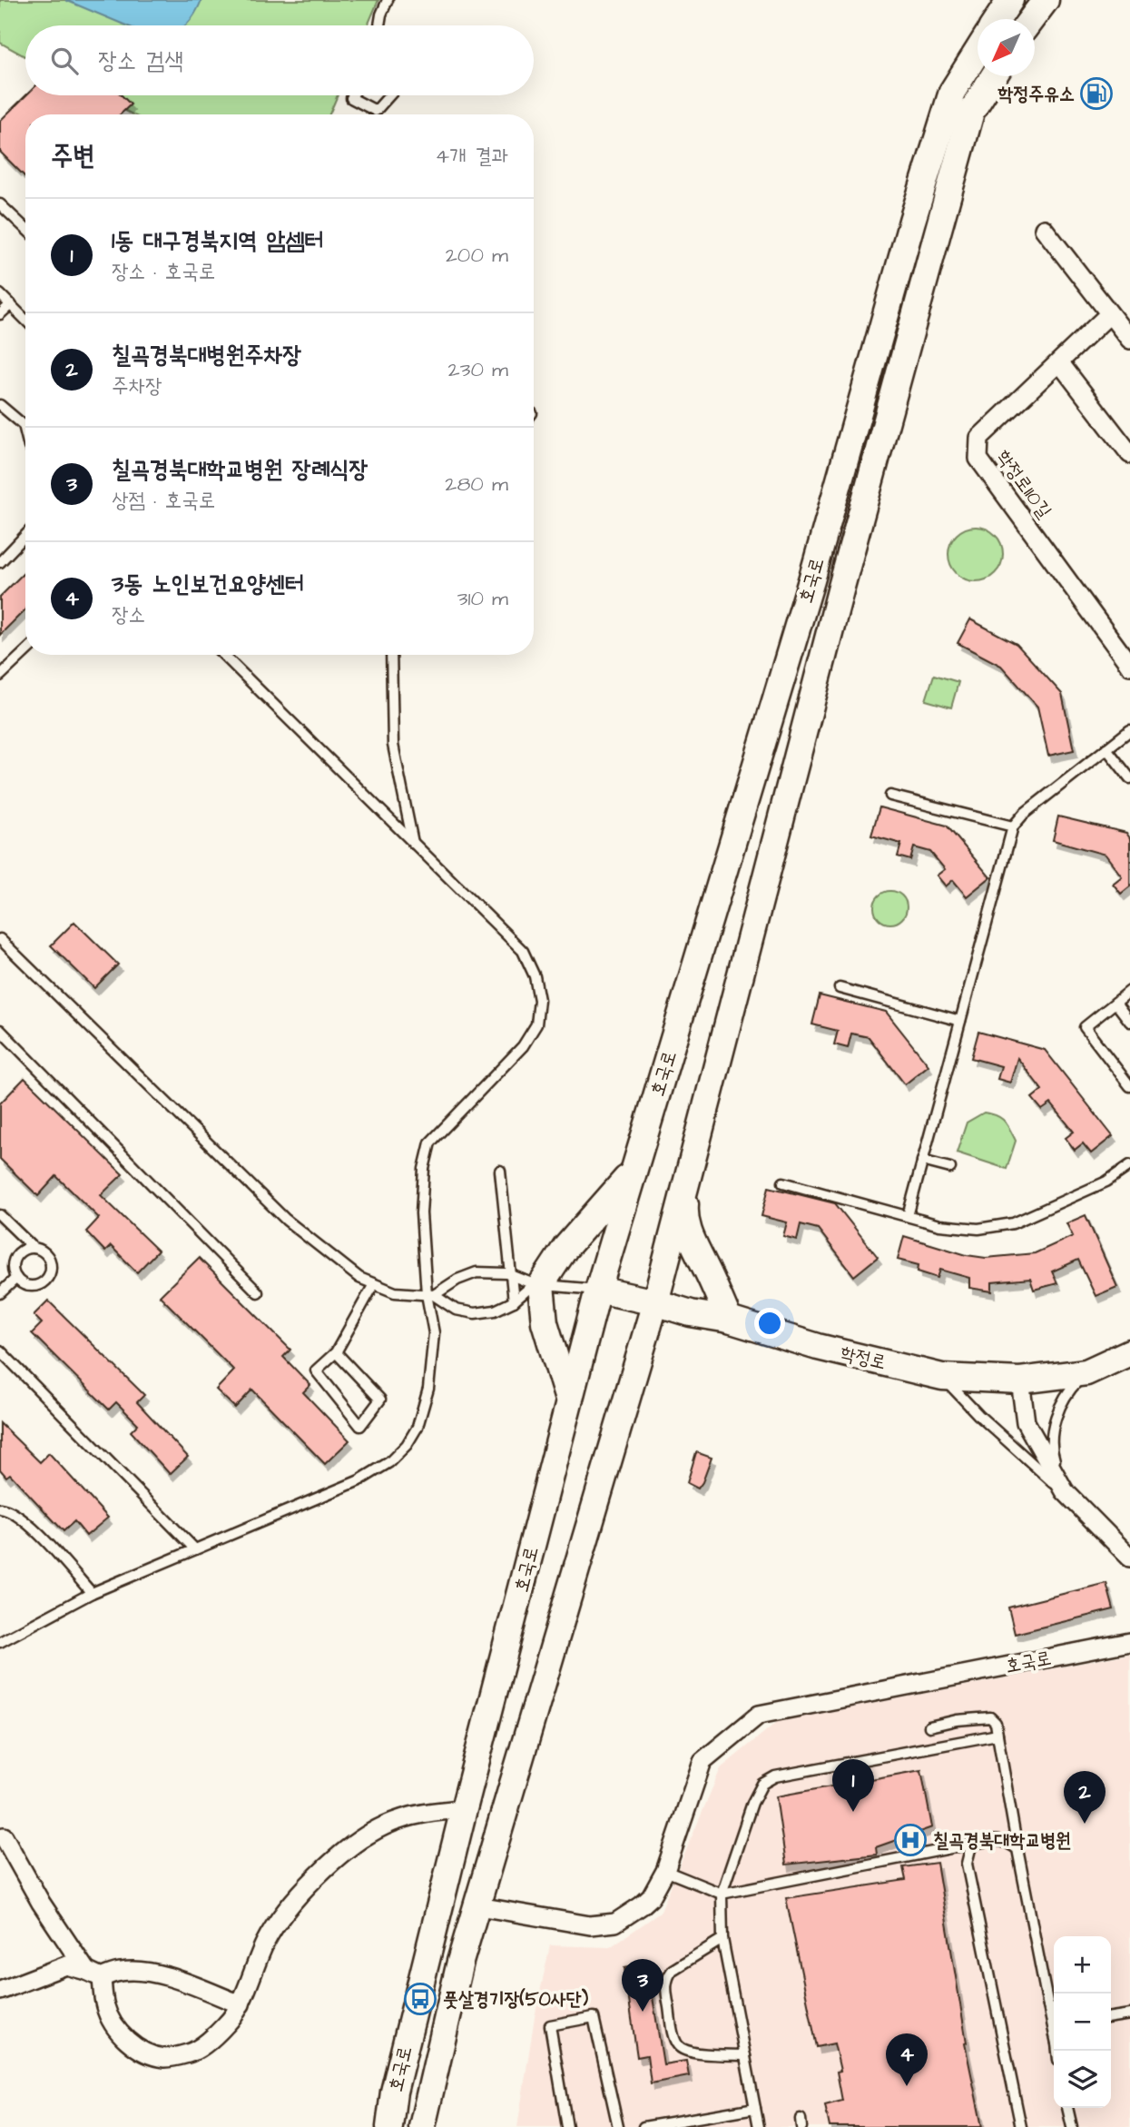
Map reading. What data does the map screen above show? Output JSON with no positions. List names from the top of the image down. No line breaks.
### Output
{"streets":{"main road":["호국로","학정로"],"street":["학정로110길"]},"crossings":[["호국로","학정로"]],"places":{"fuel station":["학정주유소"],"hospital":["칠곡경북대학교병원"],"bus stop":["풋살경기장(50사단)"]},"north":"bottom left","page":{"search":"장소 검색","heading":["주변","4개 결과"],"list":[{"mark":"1","name":"1동 대구경북지역 암셈터","note":"장소 · 호국로","value":"200 m"},{"mark":"2","name":"칠곡경북대병원주차장","note":"주차장","value":"230 m"},{"mark":"3","name":"칠곡경북대학교병원 장례식장","note":"상점 · 호국로","value":"280 m"},{"mark":"4","name":"3동 노인보건요양센터","note":"장소","value":"310 m"}],"pins":["1","2","3","4"],"map_buttons":["+","−"]}}
